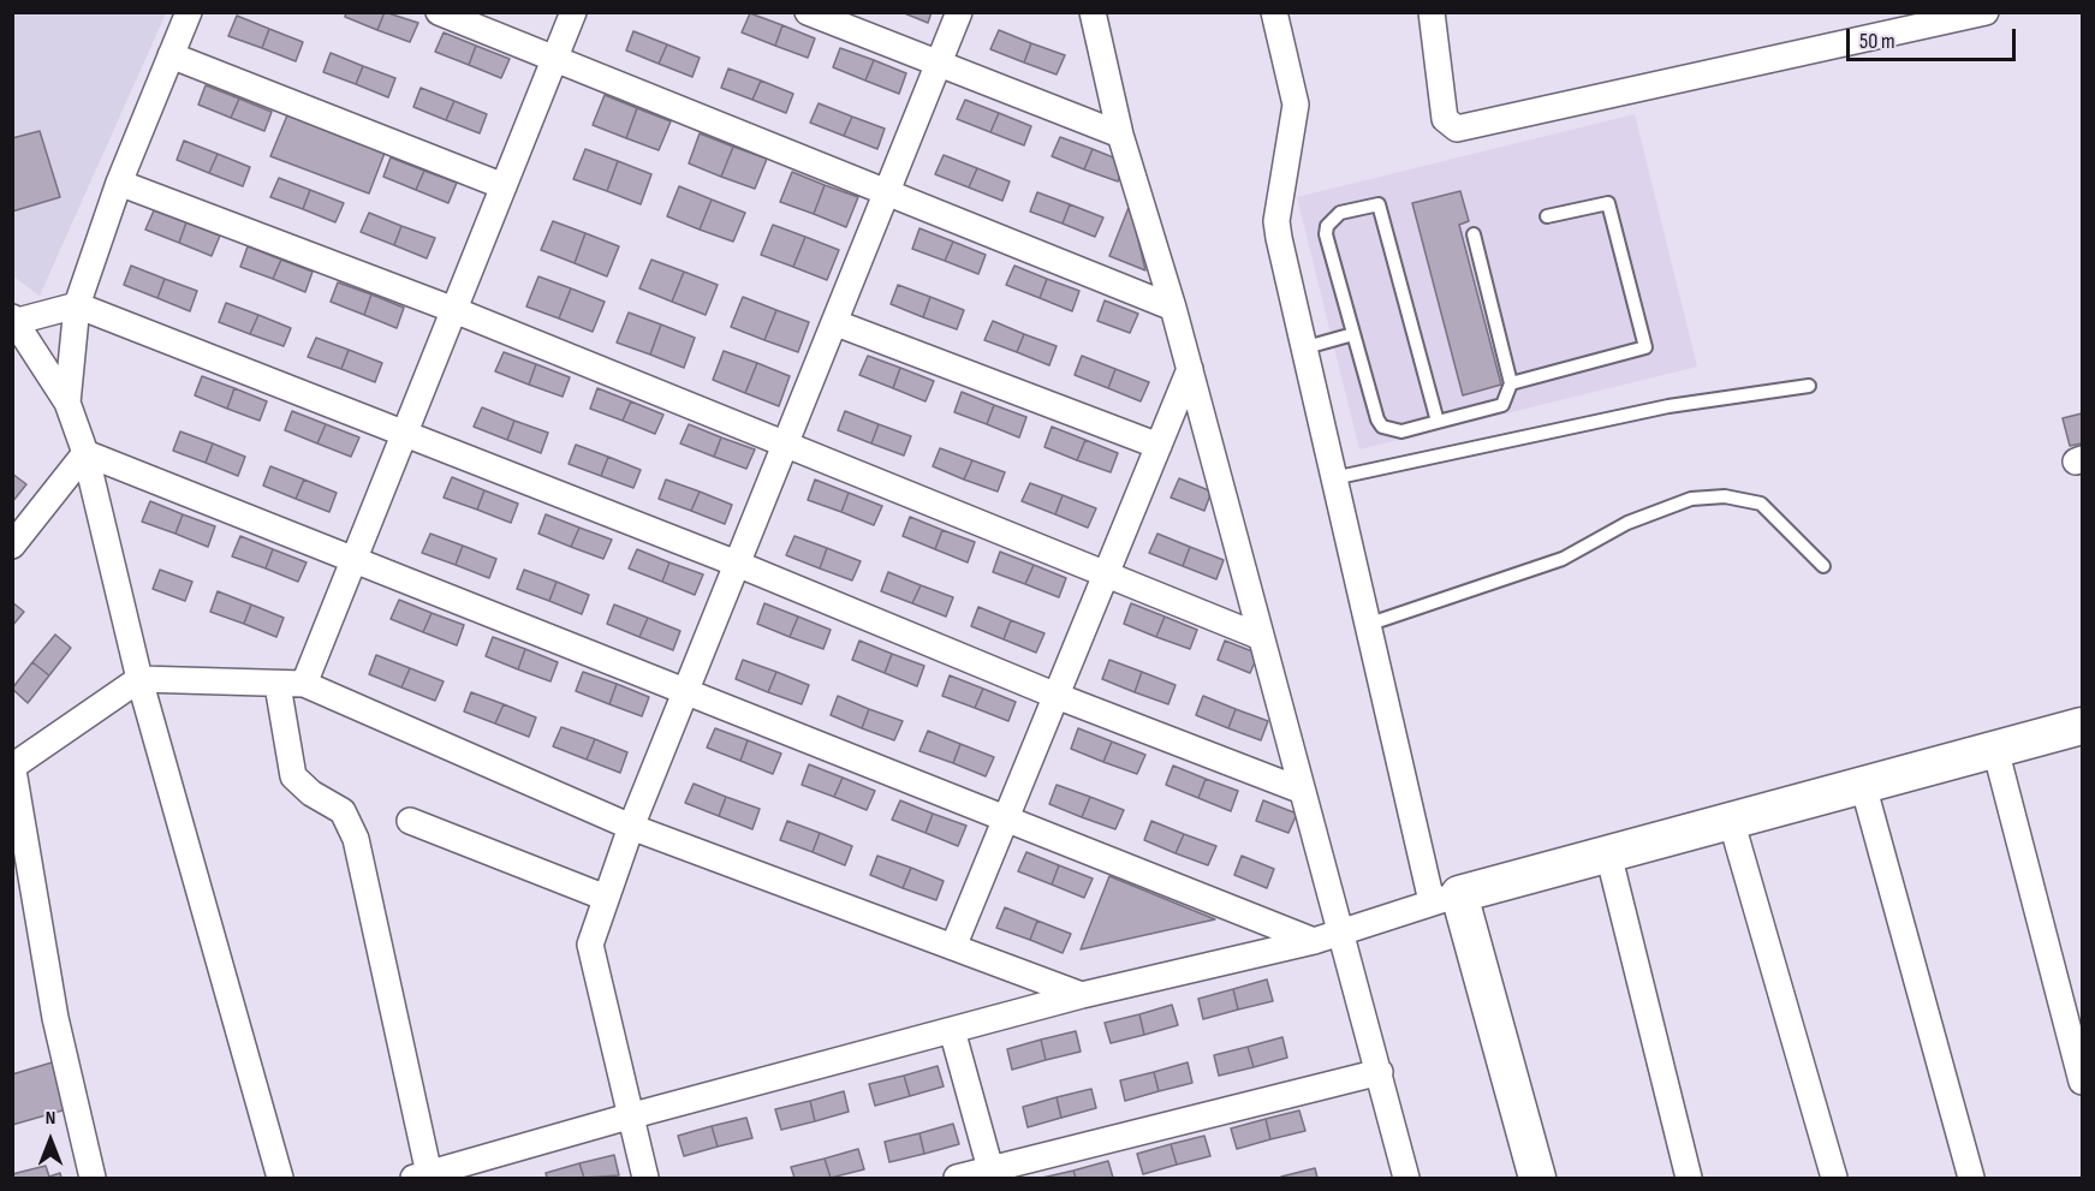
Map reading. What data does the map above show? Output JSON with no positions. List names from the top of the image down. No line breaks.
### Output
{"scale_bar":"50 m","north":"top"}
